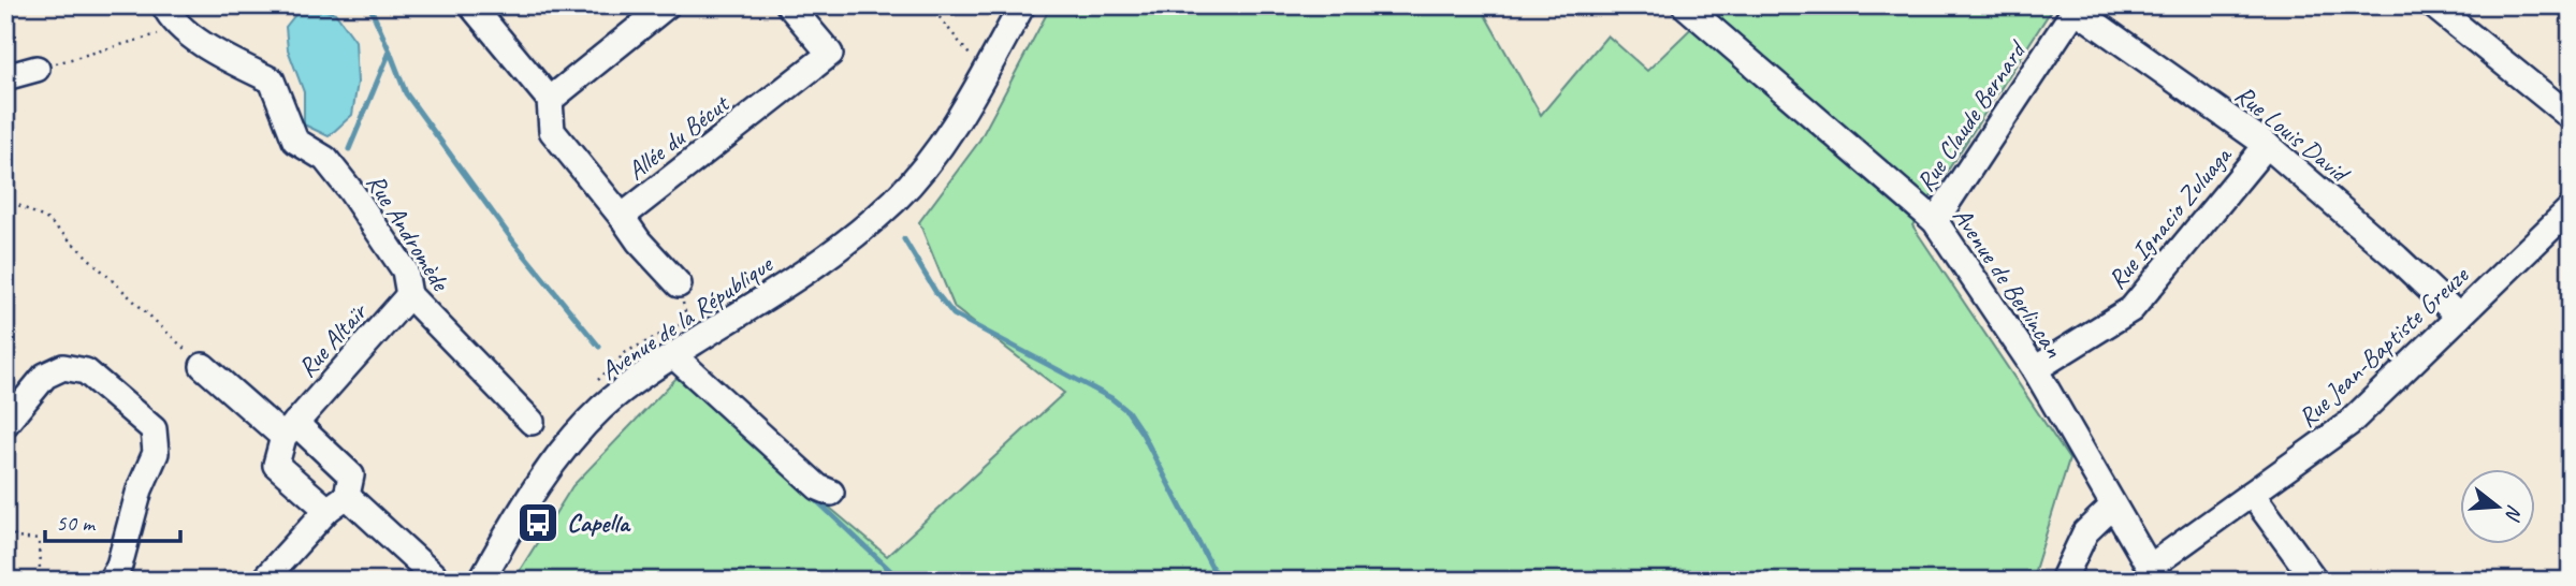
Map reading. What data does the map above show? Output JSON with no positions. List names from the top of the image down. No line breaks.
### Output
{"streets":{"street":["Rue Claude Bernard","Rue Louis David","Allée du Bécut","Rue Ignacio Zuluaga","Rue Andromède","Avenue de Berlincan","Avenue de la République","Rue Altaïr","Rue Jean-Baptiste Greuze"]},"crossings":[["Rue Claude Bernard","Rue Louis David"],["Rue Claude Bernard","Avenue de Berlincan"],["Rue Louis David","Rue Ignacio Zuluaga"],["Rue Louis David","Rue Jean-Baptiste Greuze"],["Rue Ignacio Zuluaga","Avenue de Berlincan"],["Rue Andromède","Rue Altaïr"],["Avenue de Berlincan","Rue Jean-Baptiste Greuze"]],"places":{"bus stop":["Capella"]},"scale_bar":"50 m","north":"right"}
